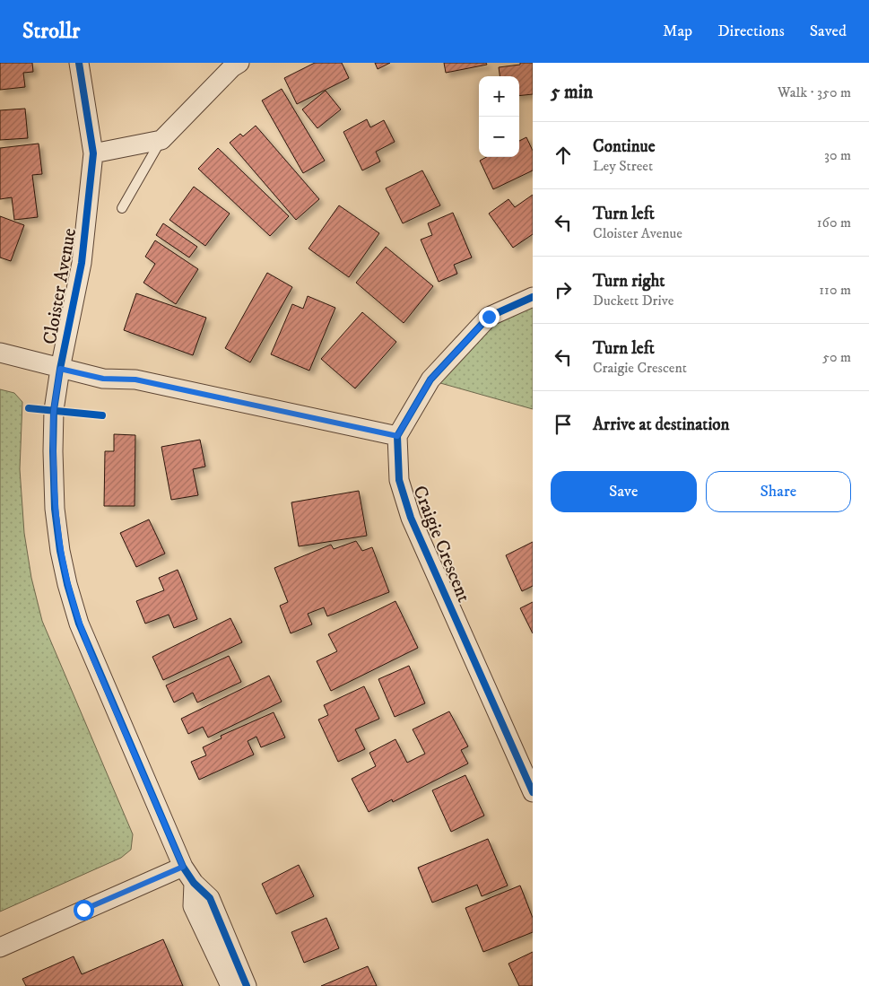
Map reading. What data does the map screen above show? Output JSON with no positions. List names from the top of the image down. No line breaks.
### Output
{"streets":{"street":["Cloister Avenue","Craigie Crescent"]},"page":{"header":"Strollr","nav":["Map","Directions","Saved"],"heading":["5 min","Walk · 350 m"],"map_buttons":["+","−"],"list":[["Continue","Ley Street","30 m"],["Turn left","Cloister Avenue","160 m"],["Turn right","Duckett Drive","110 m"],["Turn left","Craigie Crescent","50 m"],"Arrive at destination"],"buttons":["Save","Share"]}}
